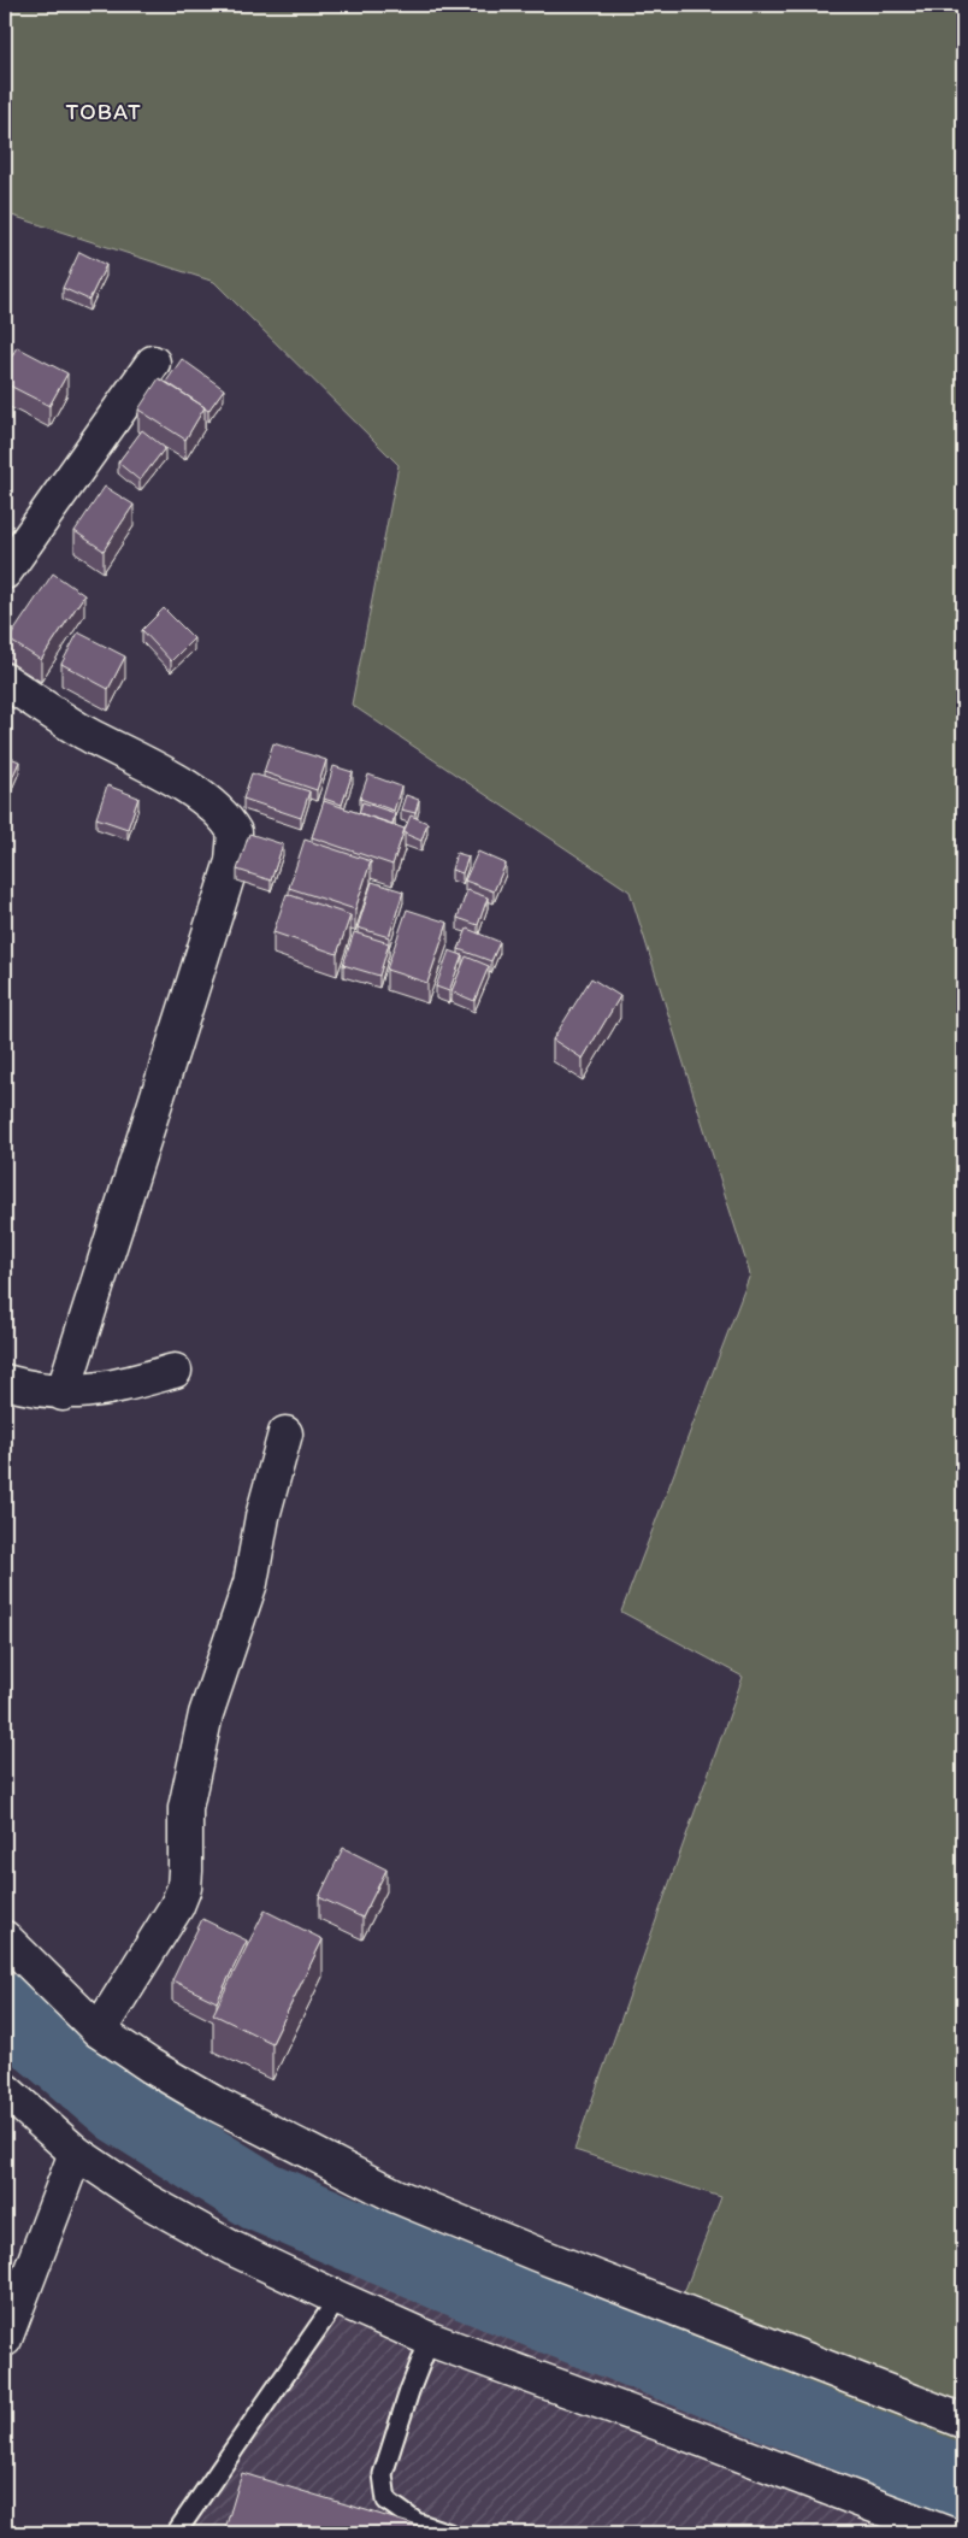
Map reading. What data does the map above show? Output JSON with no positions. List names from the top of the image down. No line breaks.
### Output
{"districts":["TOBAT"]}
